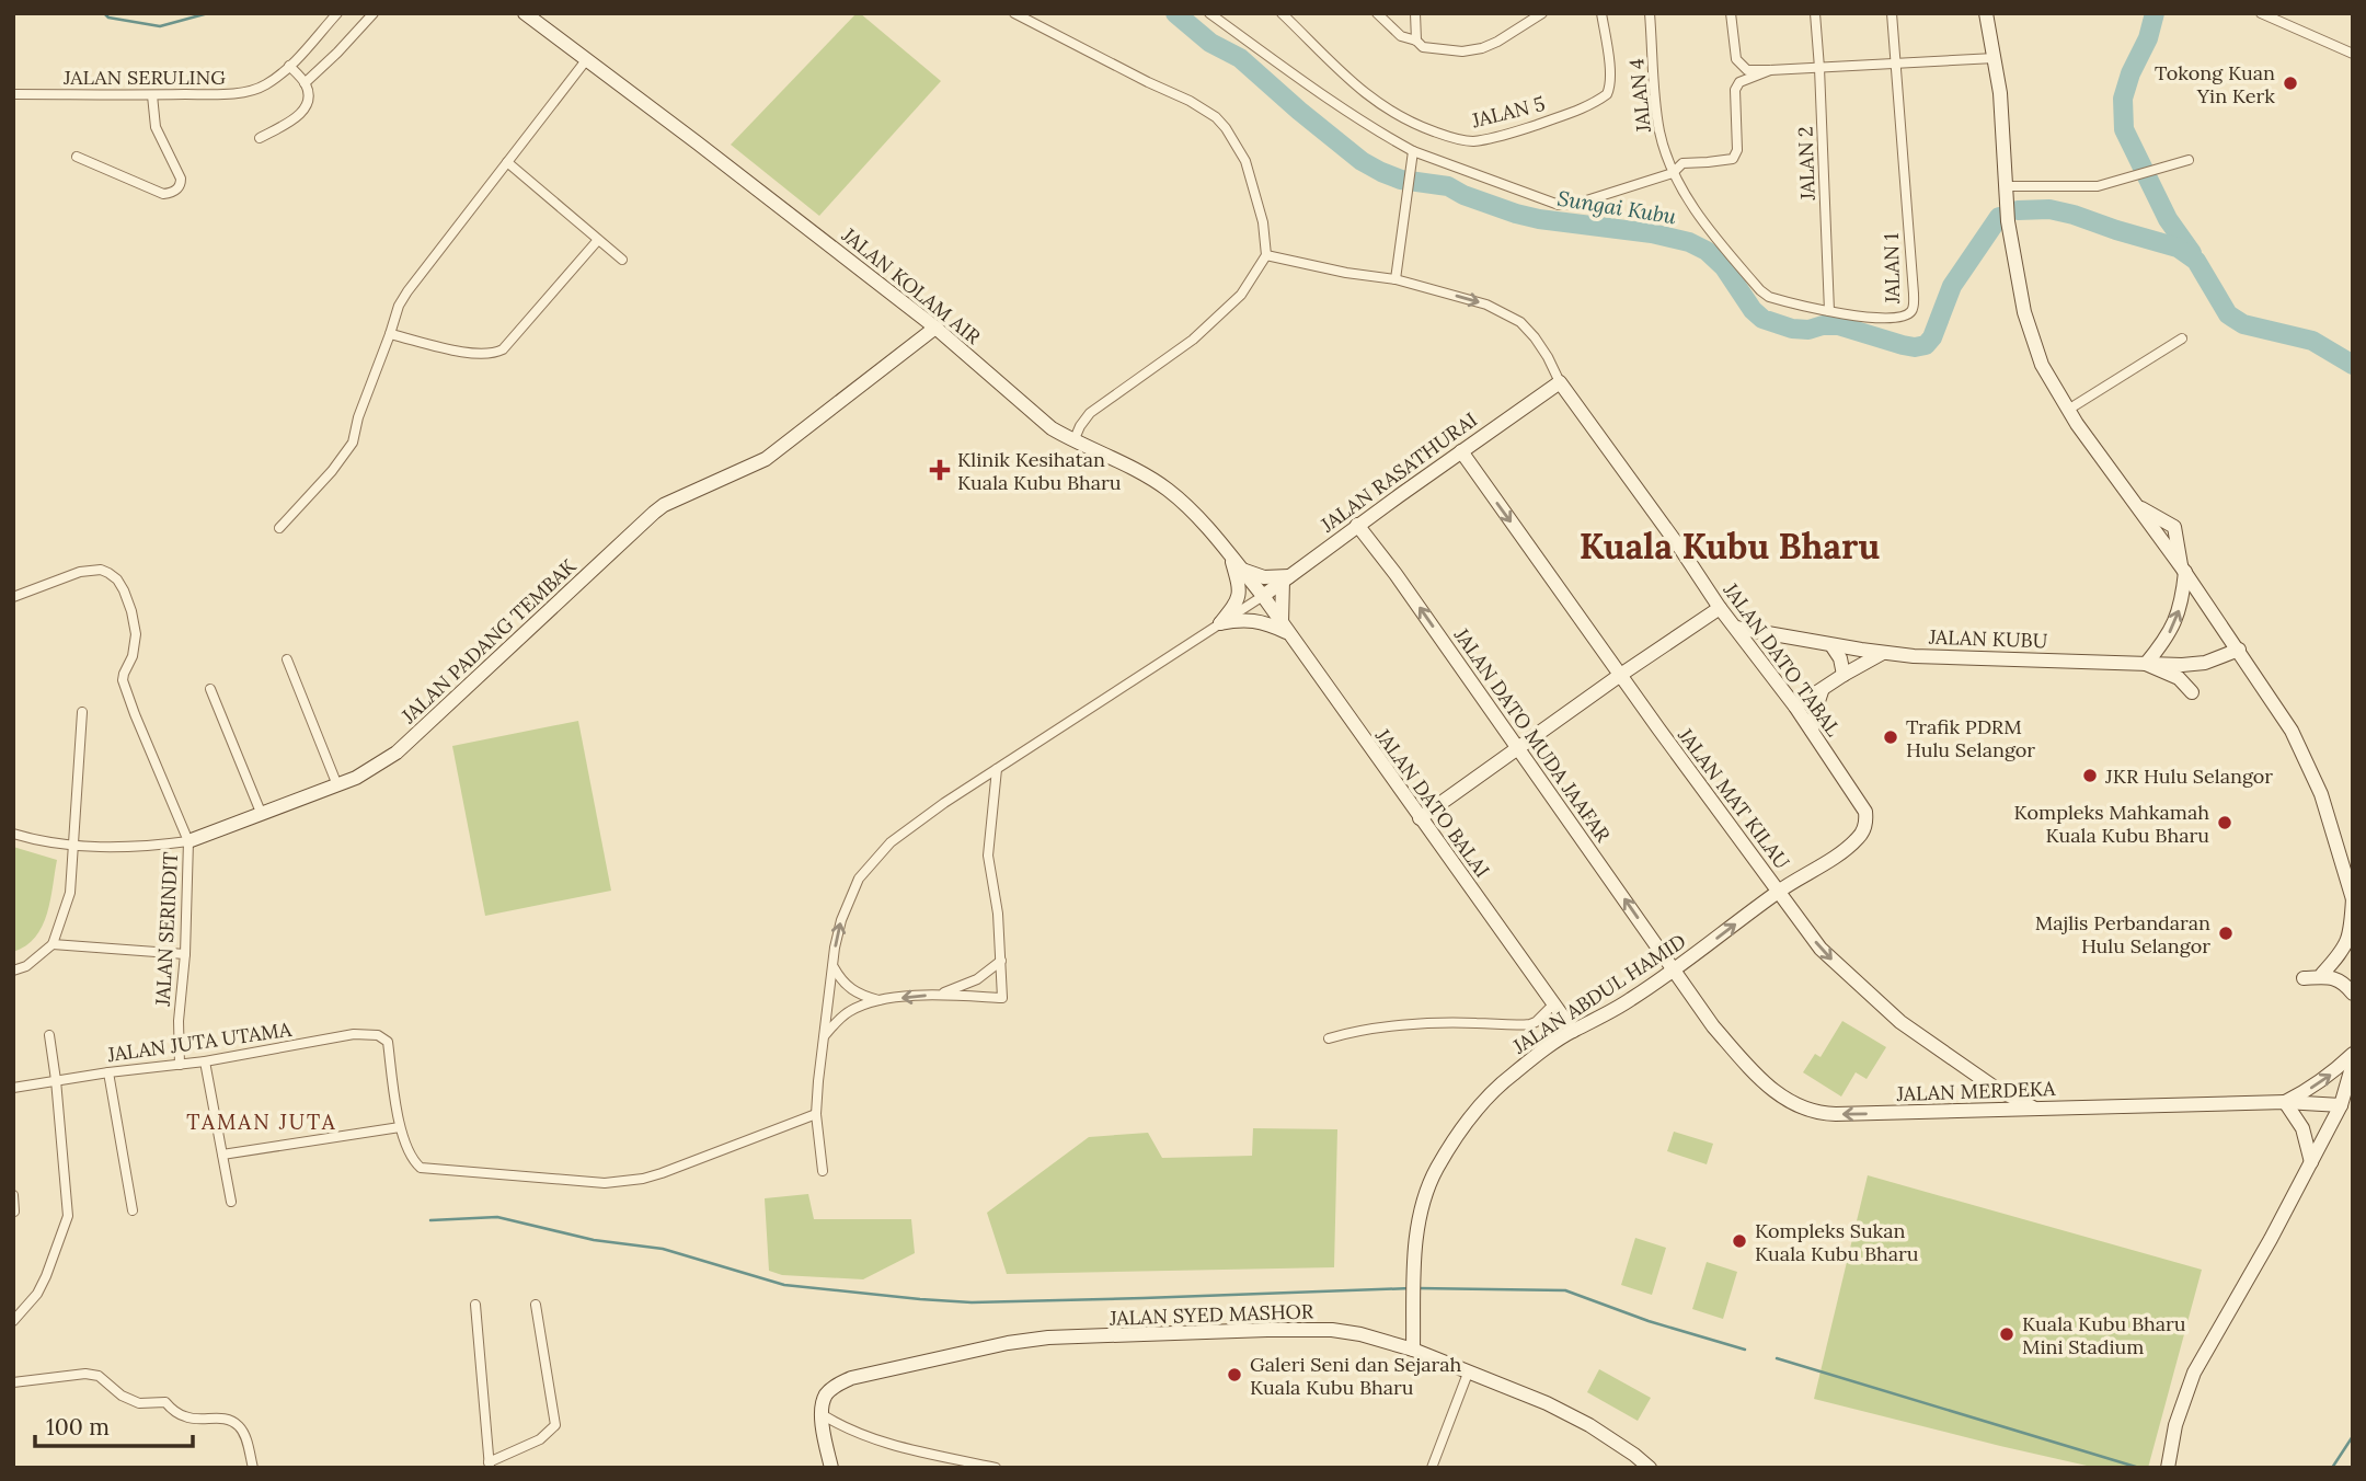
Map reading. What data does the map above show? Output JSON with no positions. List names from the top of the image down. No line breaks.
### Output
{"streets":{"street":["JALAN SERULING","JALAN 4","JALAN 5","JALAN 2","JALAN 1","JALAN KOLAM AIR","JALAN RASATHURAI","JALAN KUBU","JALAN PADANG TEMBAK","JALAN DATO TABAL","JALAN DATO MUDA JAAFAR","JALAN MAT KILAU","JALAN DATO BALAI","JALAN SERINDIT","JALAN ABDUL HAMID","JALAN JUTA UTAMA","JALAN MERDEKA","JALAN SYED MASHOR"]},"crossings":[["JALAN 4","JALAN 1"],["JALAN 2","JALAN 1"],["JALAN KOLAM AIR","JALAN RASATHURAI"],["JALAN KOLAM AIR","JALAN PADANG TEMBAK"],["JALAN KOLAM AIR","JALAN DATO BALAI"],["JALAN RASATHURAI","JALAN DATO TABAL"],["JALAN RASATHURAI","JALAN DATO MUDA JAAFAR"],["JALAN RASATHURAI","JALAN MAT KILAU"],["JALAN RASATHURAI","JALAN DATO BALAI"],["JALAN KUBU","JALAN DATO TABAL"],["JALAN PADANG TEMBAK","JALAN SERINDIT"],["JALAN DATO TABAL","JALAN ABDUL HAMID"],["JALAN DATO MUDA JAAFAR","JALAN ABDUL HAMID"],["JALAN DATO MUDA JAAFAR","JALAN MERDEKA"],["JALAN MAT KILAU","JALAN ABDUL HAMID"],["JALAN MAT KILAU","JALAN MERDEKA"],["JALAN DATO BALAI","JALAN ABDUL HAMID"],["JALAN SERINDIT","JALAN JUTA UTAMA"],["JALAN ABDUL HAMID","JALAN MERDEKA"],["JALAN ABDUL HAMID","JALAN SYED MASHOR"]],"one_way":["JALAN DATO MUDA JAAFAR","JALAN MAT KILAU","JALAN MERDEKA"],"districts":["Kuala Kubu Bharu","TAMAN JUTA"],"water":["Sungai Kubu"],"places":{"other":["Tokong Kuan Yin Kerk","Trafik PDRM Hulu Selangor","JKR Hulu Selangor","Kompleks Mahkamah Kuala Kubu Bharu","Majlis Perbandaran Hulu Selangor","Kompleks Sukan Kuala Kubu Bharu","Kuala Kubu Bharu Mini Stadium","Galeri Seni dan Sejarah Kuala Kubu Bharu"],"health":["Klinik Kesihatan Kuala Kubu Bharu"]},"scale_bar":"100 m"}
